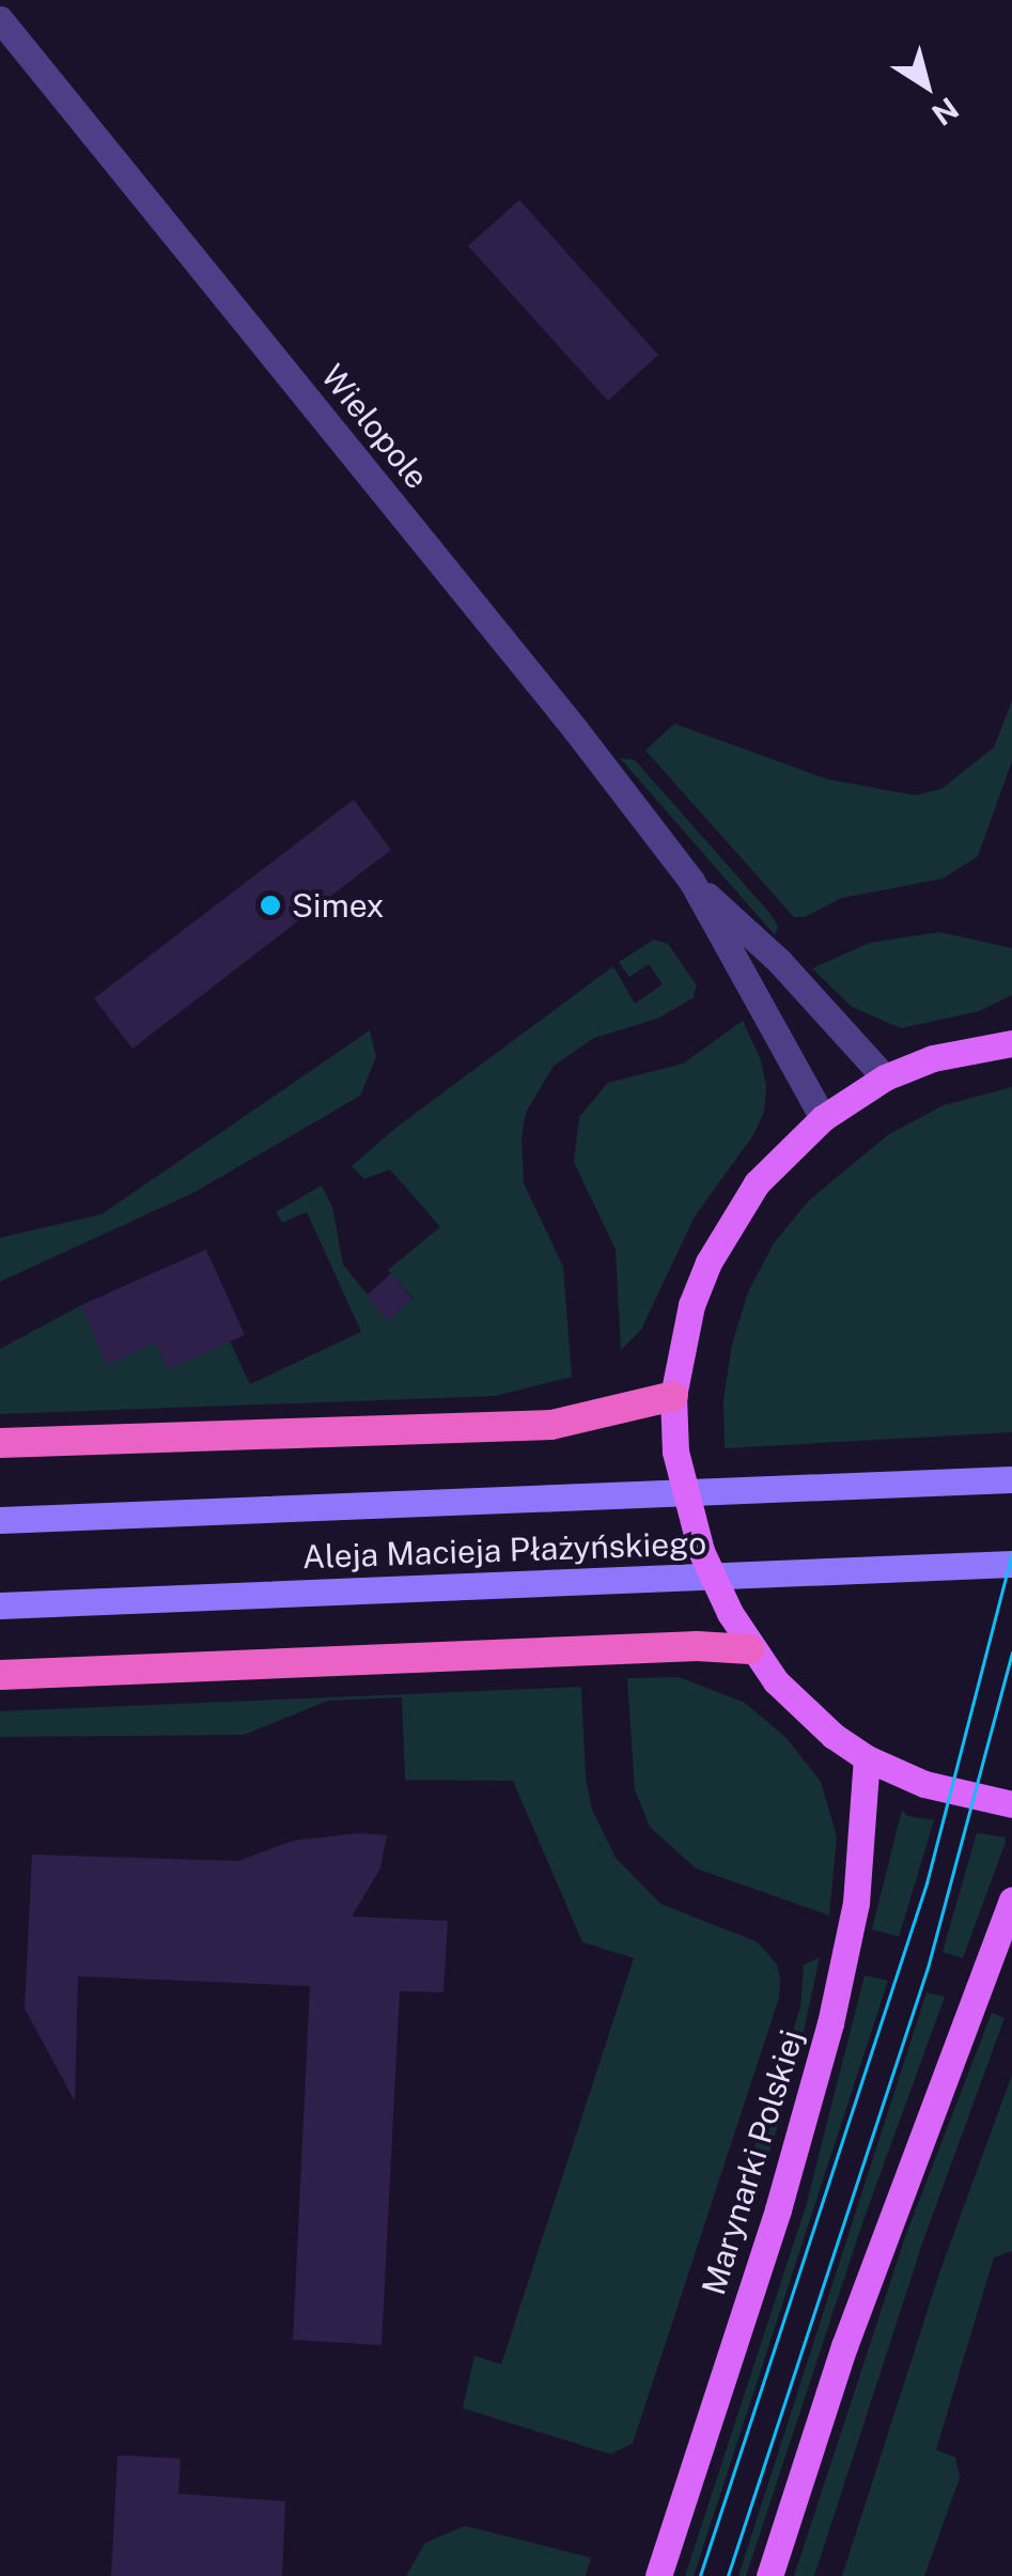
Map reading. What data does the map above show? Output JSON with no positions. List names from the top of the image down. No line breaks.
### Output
{"streets":{"main road":["Aleja Macieja Płażyńskiego","Marynarki Polskiej"],"street":["Wielopole"]},"places":["Simex"],"north":"bottom right"}
